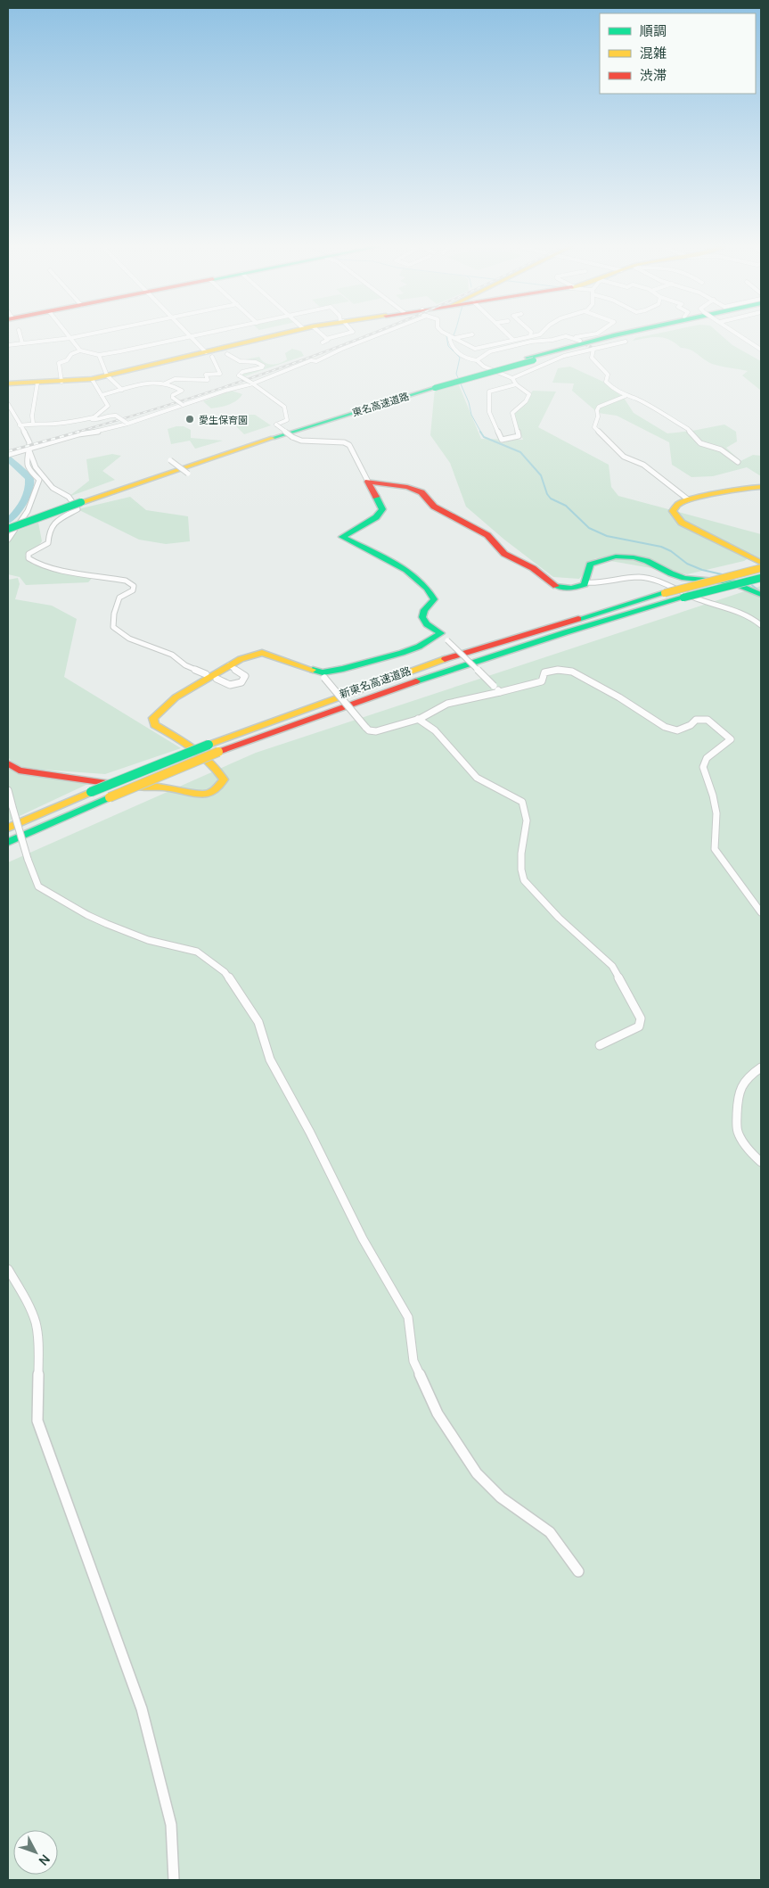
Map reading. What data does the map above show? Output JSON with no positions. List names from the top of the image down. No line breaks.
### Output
{"streets":{"main road":["東名高速道路","新東名高速道路"]},"places":["愛生保育園"],"legend":["順調","混雑","渋滞"],"north":"bottom right"}
